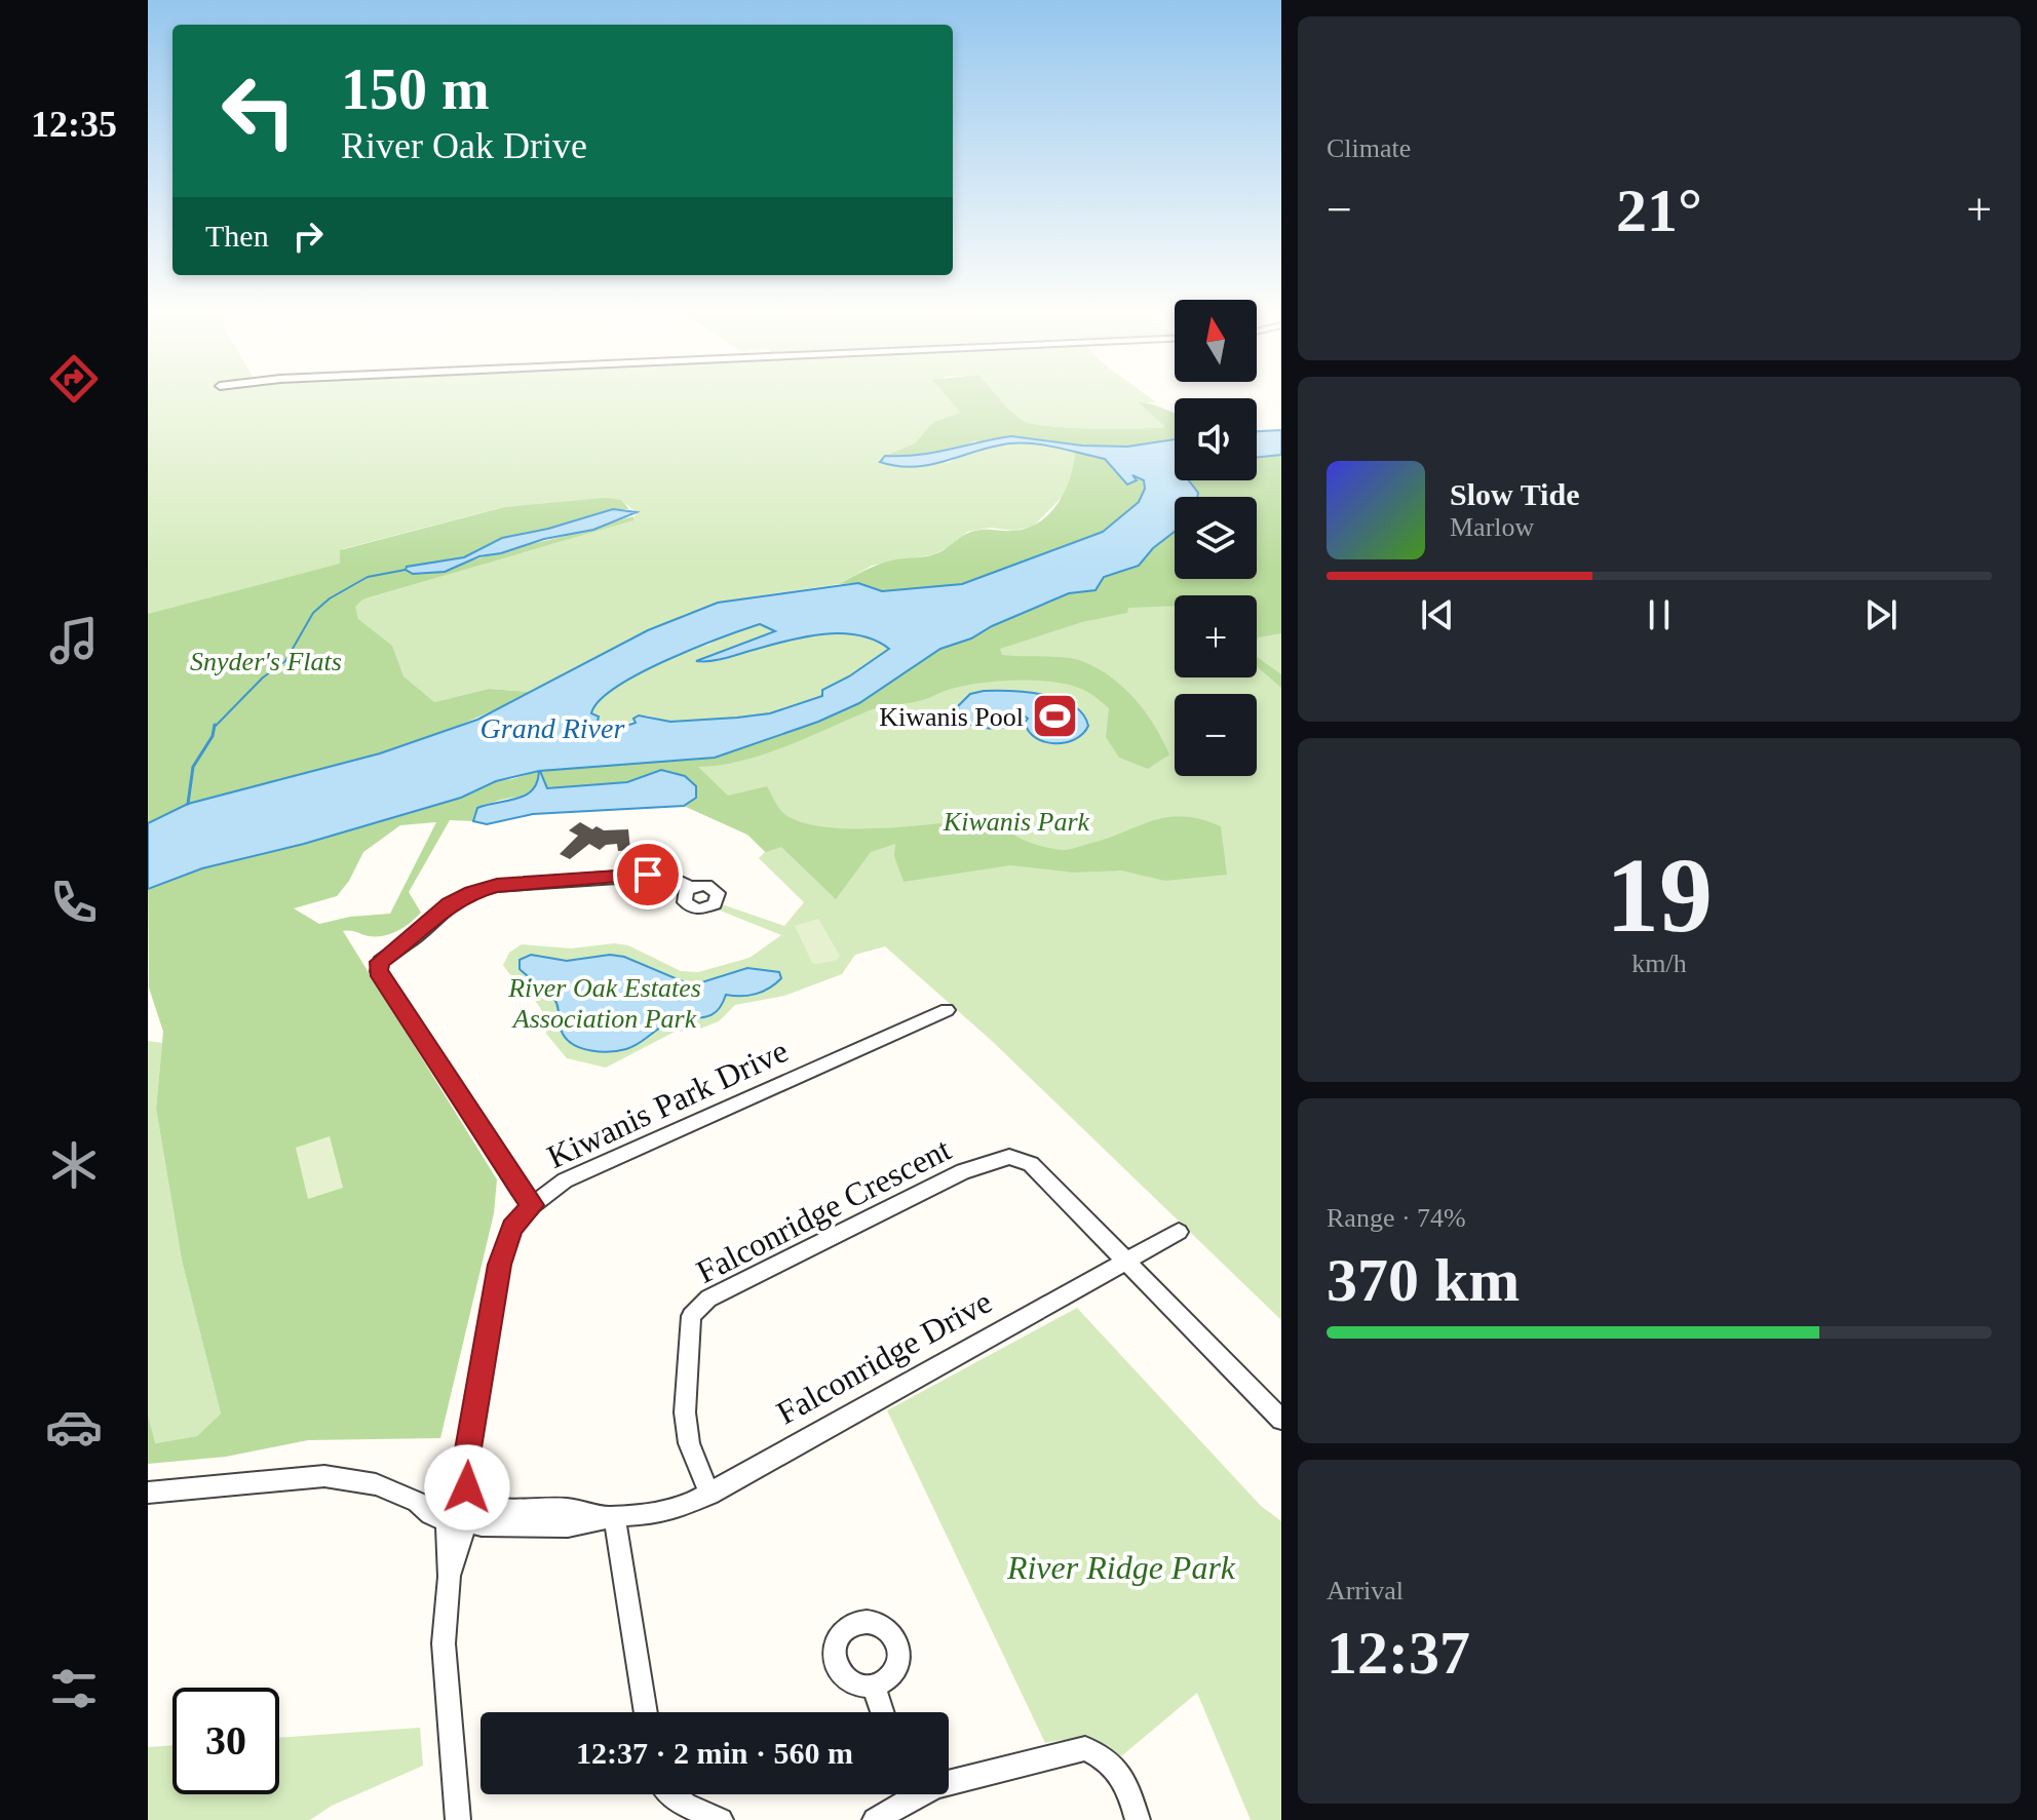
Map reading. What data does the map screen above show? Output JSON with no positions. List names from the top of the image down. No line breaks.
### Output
{"streets":{"street":["Kiwanis Park Drive","Falconridge Crescent","Falconridge Drive"]},"crossings":[["Kiwanis Park Drive","Falconridge Drive"],["Falconridge Crescent","Falconridge Drive"]],"water":["Grand River"],"parks":["Snyder's Flats","Kiwanis Park","River Oak Estates Association Park","River Ridge Park"],"places":{"sports":["Kiwanis Pool"]},"north":"top","page":{"tabs":"12:35","tile":["Climate",["19","km/h"],["Range · 74%","370 km"],["Arrival","12:37"]],"turn":["150 m","River Oak Drive"],"heat":["−","21°","+"],"then":"Then","map_buttons":["+","−"],"song":["Slow Tide","Marlow"],"limit":"30","trip":"12:37 · 2 min · 560 m"}}
